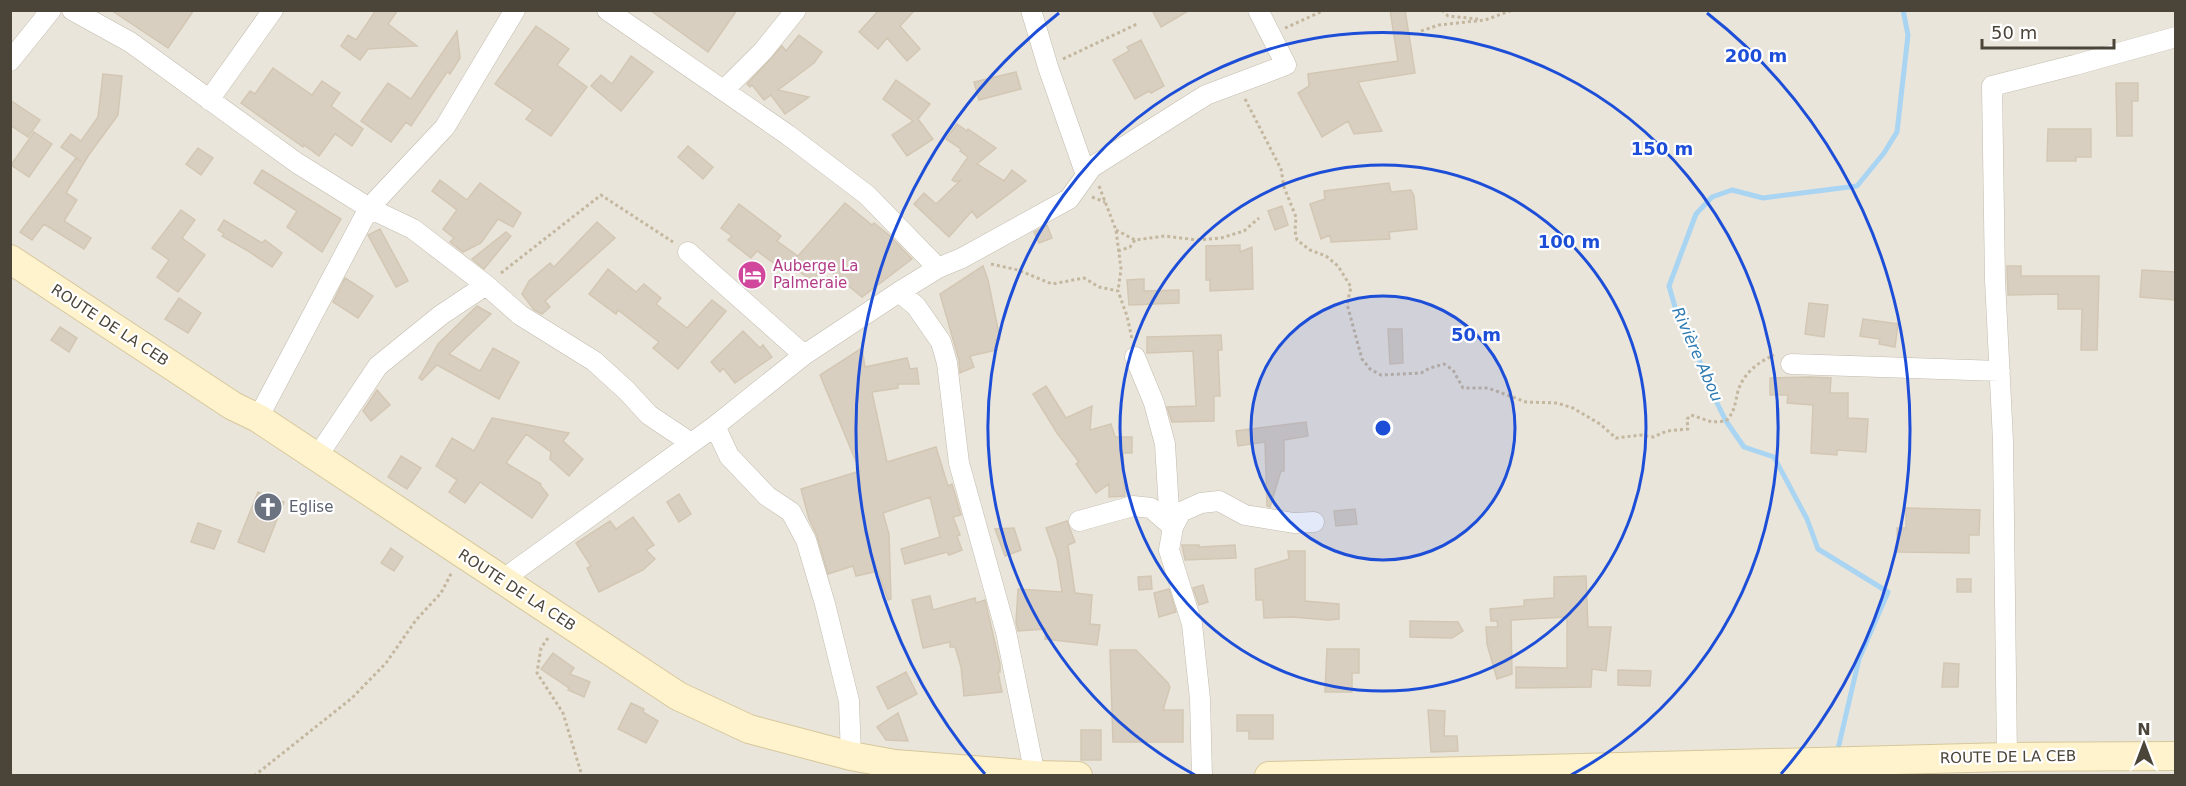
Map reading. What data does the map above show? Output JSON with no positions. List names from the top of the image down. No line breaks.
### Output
{"streets":{"main road":["ROUTE DE LA CEB"]},"water":["Rivière Abou"],"places":{"hotel":["Auberge La Palmeraie"],"church":["Eglise"]},"scale_bar":"50 m","north":"top","rings":["200 m","150 m","100 m","50 m"]}
